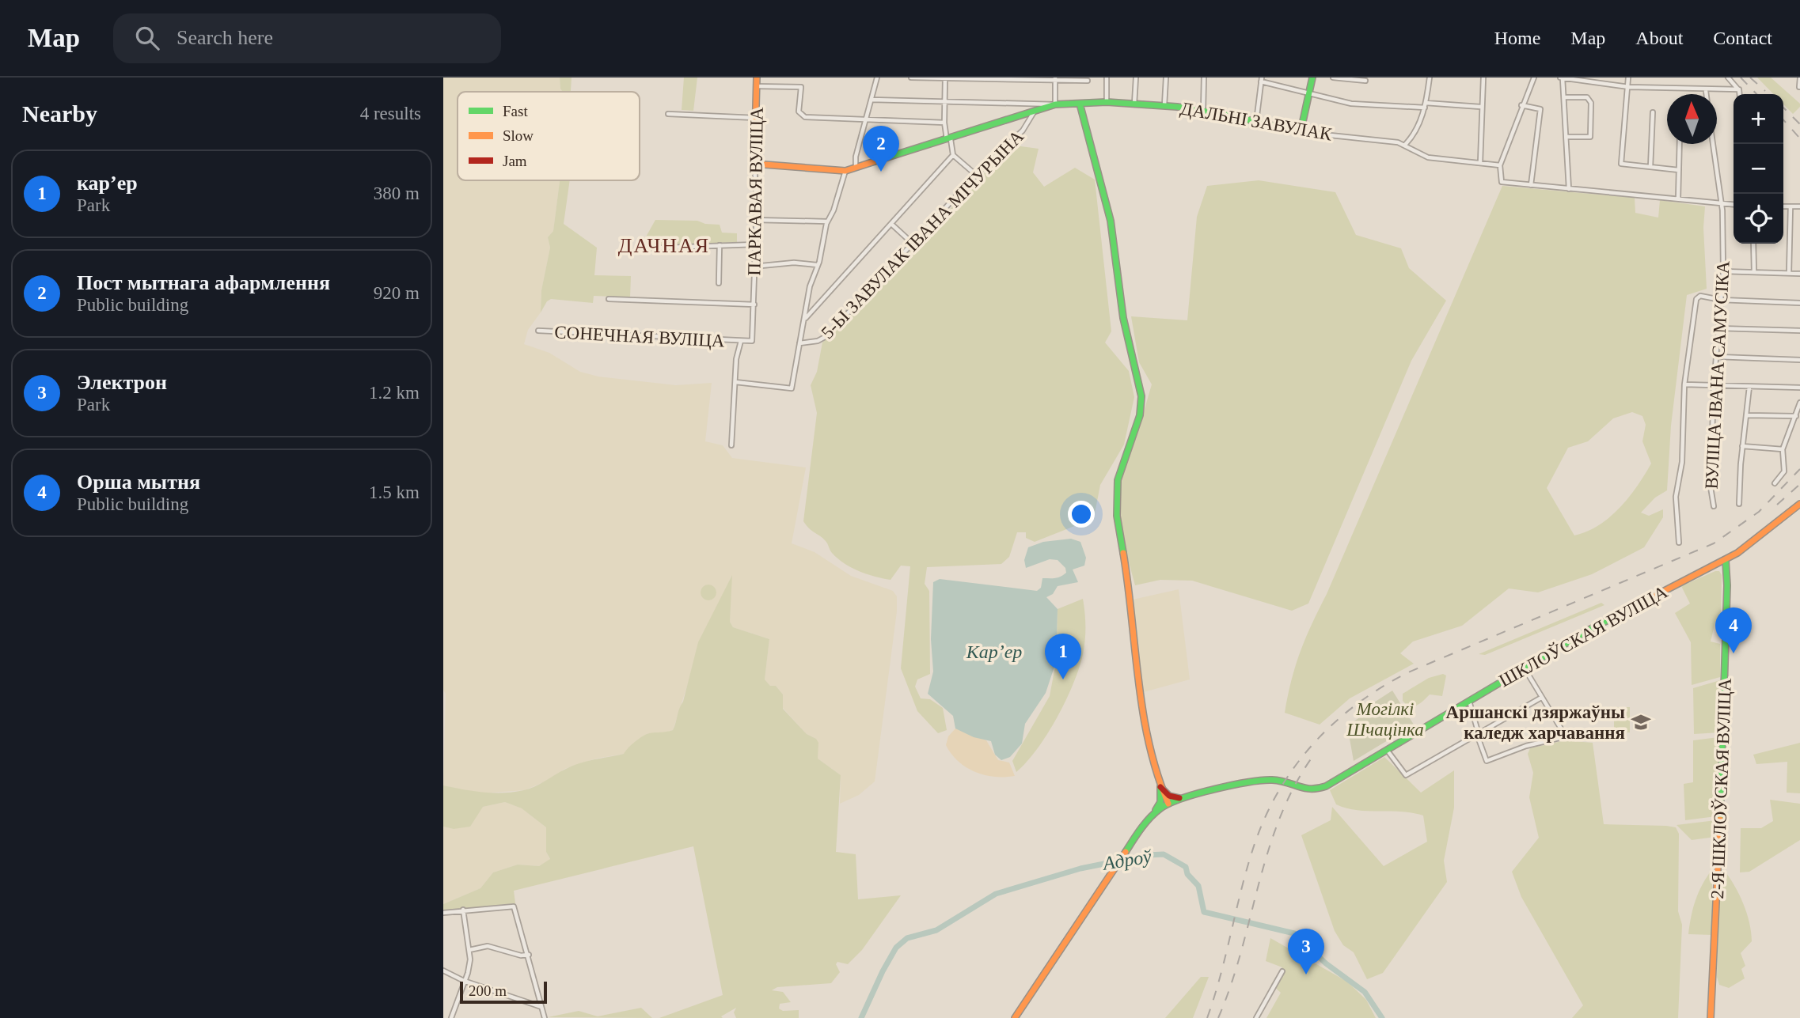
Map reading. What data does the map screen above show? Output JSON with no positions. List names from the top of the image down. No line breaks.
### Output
{"streets":{"street":["ДАЛЬНІ ЗАВУЛАК","ПАРКАВАЯ ВУЛІЦА","5-Ы ЗАВУЛАК ІВАНА МІЧУРЫНА","СОНЕЧНАЯ ВУЛІЦА","ВУЛІЦА ІВАНА САМУСІКА","ШКЛОЎСКАЯ ВУЛІЦА","2-Я ШКЛОЎСКАЯ ВУЛІЦА"]},"crossings":[["ДАЛЬНІ ЗАВУЛАК","5-Ы ЗАВУЛАК ІВАНА МІЧУРЫНА"],["ПАРКАВАЯ ВУЛІЦА","СОНЕЧНАЯ ВУЛІЦА"],["ШКЛОЎСКАЯ ВУЛІЦА","2-Я ШКЛОЎСКАЯ ВУЛІЦА"]],"districts":["ДАЧНАЯ"],"water":["Карʼер","Адроў"],"parks":["Могілкі Шчацінка"],"places":{"school or university":["Аршанскі дзяржаўны каледж харчавання"]},"legend":["Fast","Slow","Jam"],"scale_bar":"200 m","north":"top","page":{"header":"Map","search":"Search here","nav":["Home","Map","About","Contact"],"heading":["Nearby","4 results"],"map_buttons":["+","−"],"pins":["2","4","1","3"],"list":[{"mark":"1","name":"карʼер","note":"Park","value":"380 m"},{"mark":"2","name":"Пост мытнага афармлення","note":"Public building","value":"920 m"},{"mark":"3","name":"Электрон","note":"Park","value":"1.2 km"},{"mark":"4","name":"Орша мытня","note":"Public building","value":"1.5 km"}],"scale":"200 m"}}
